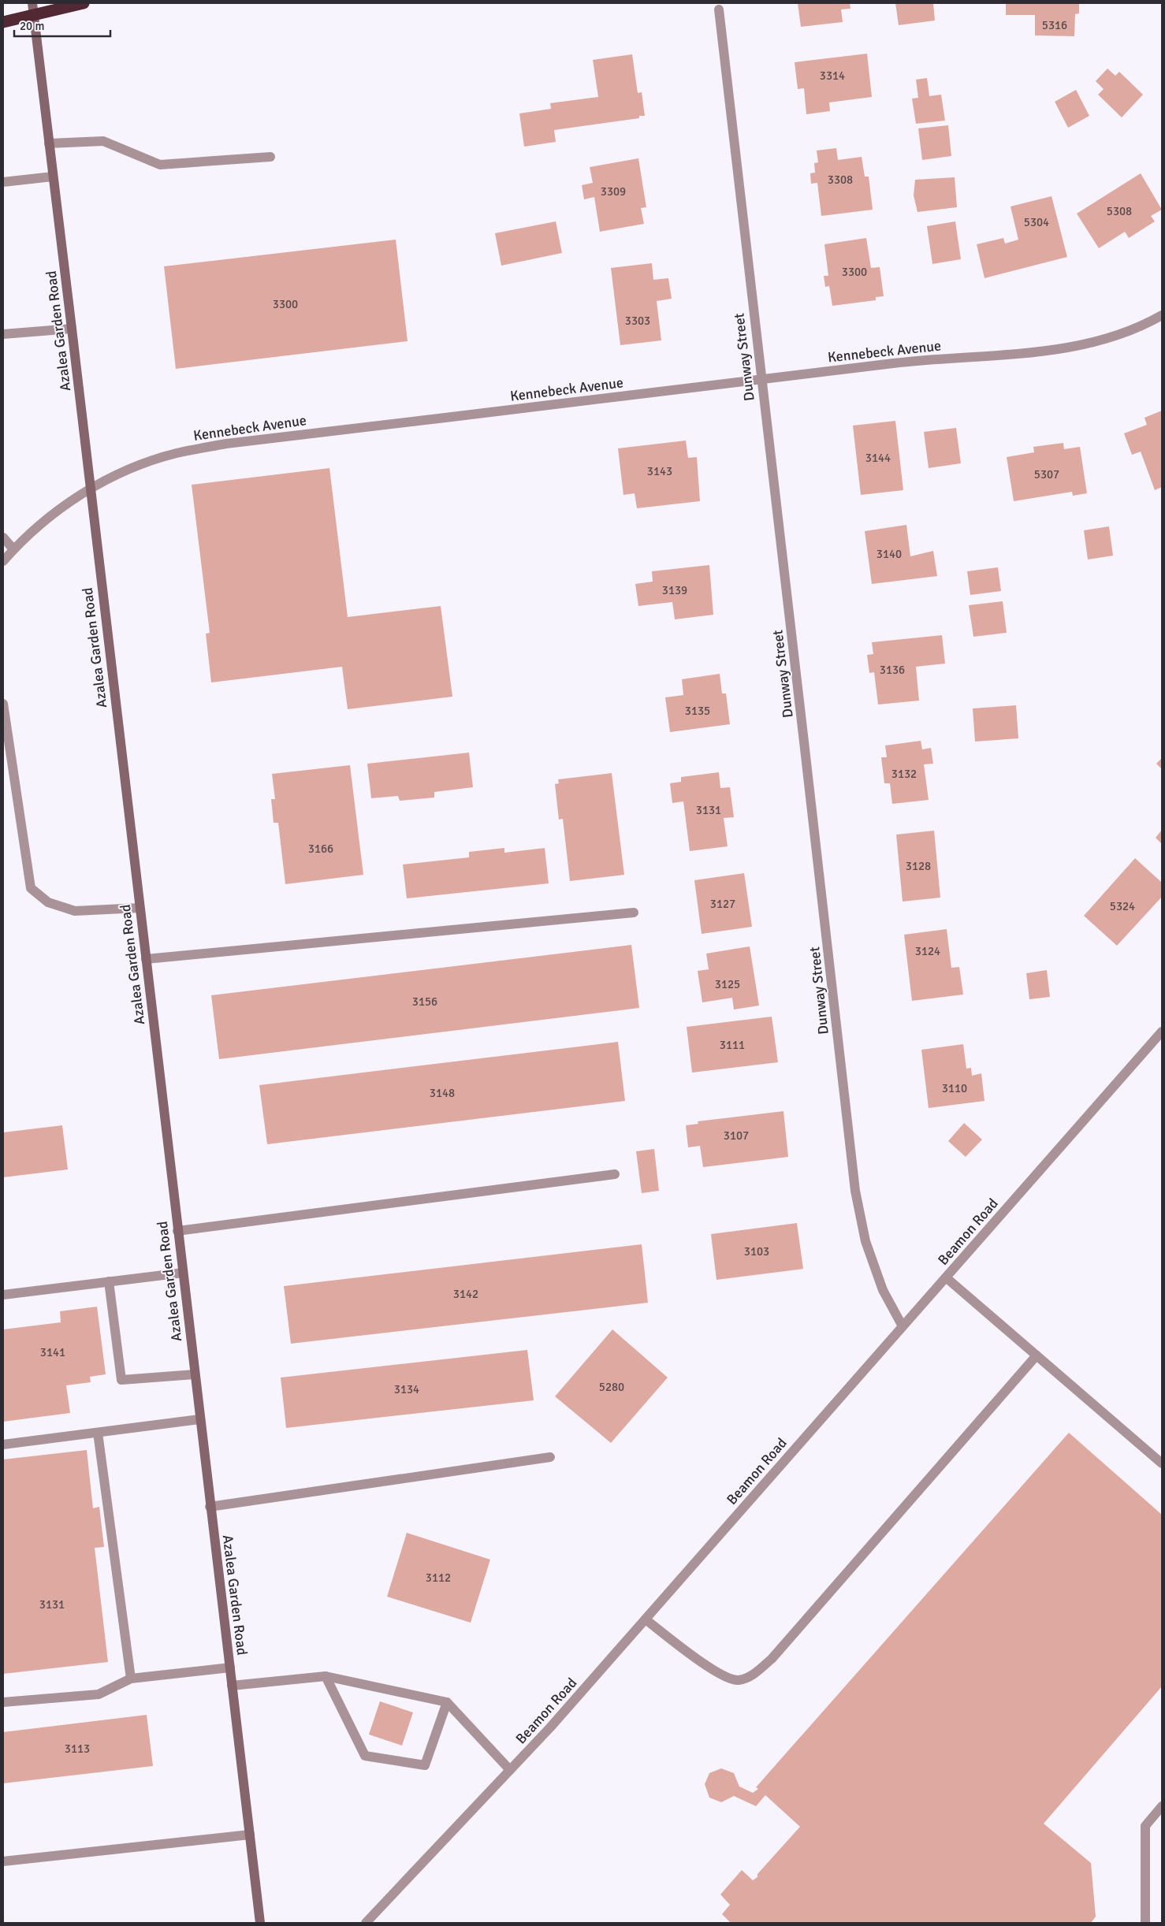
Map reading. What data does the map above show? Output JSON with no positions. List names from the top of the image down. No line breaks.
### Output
{"streets":{"main road":["Azalea Garden Road"],"street":["Kennebeck Avenue","Dunway Street","Beamon Road"]},"crossings":[["Azalea Garden Road","Kennebeck Avenue"],["Kennebeck Avenue","Dunway Street"],["Dunway Street","Beamon Road"]],"house_numbers":["5316","3314","3308","3309","5308","5304","3300","3300","3303","3144","3143","5307","3140","3139","3136","3135","3132","3131","3166","3128","3127","5324","3124","3125","3156","3111","3110","3148","3107","3103","3142","3141","5280","3134","3112","3131","3113"],"scale_bar":"20 m"}
